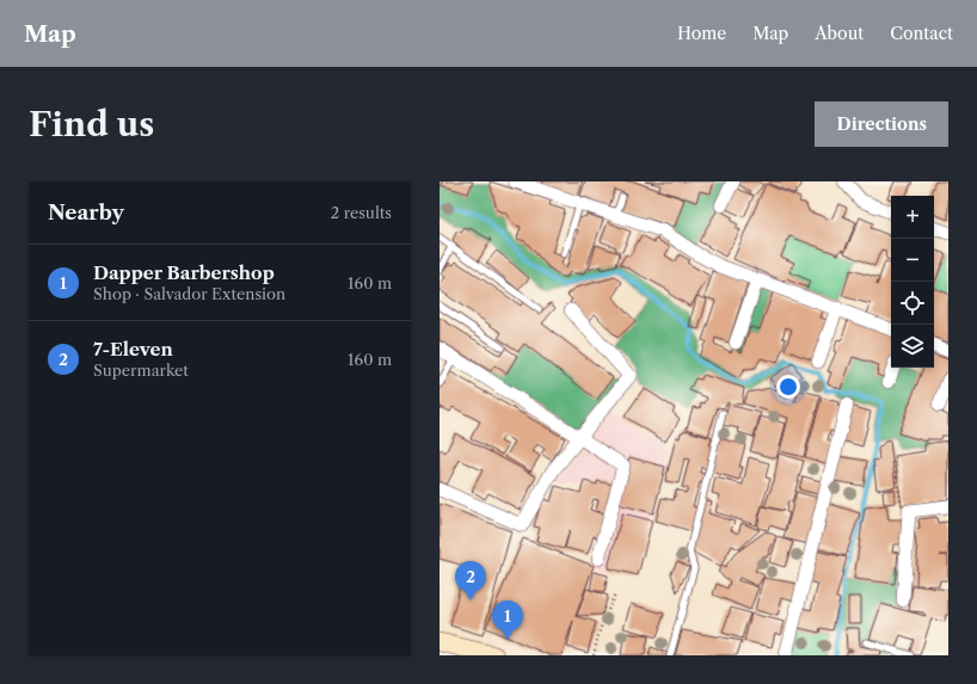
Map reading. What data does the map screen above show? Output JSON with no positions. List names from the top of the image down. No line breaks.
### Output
{"page":{"header":"Map","nav":["Home","Map","About","Contact"],"buttons":"Directions","title":"Find us","heading":["Nearby","2 results"],"map_buttons":["+","−"],"list":[{"mark":"1","name":"Dapper Barbershop","note":"Shop · Salvador Extension","value":"160 m"},{"mark":"2","name":"7-Eleven","note":"Supermarket","value":"160 m"}],"pins":["2","1"]}}
